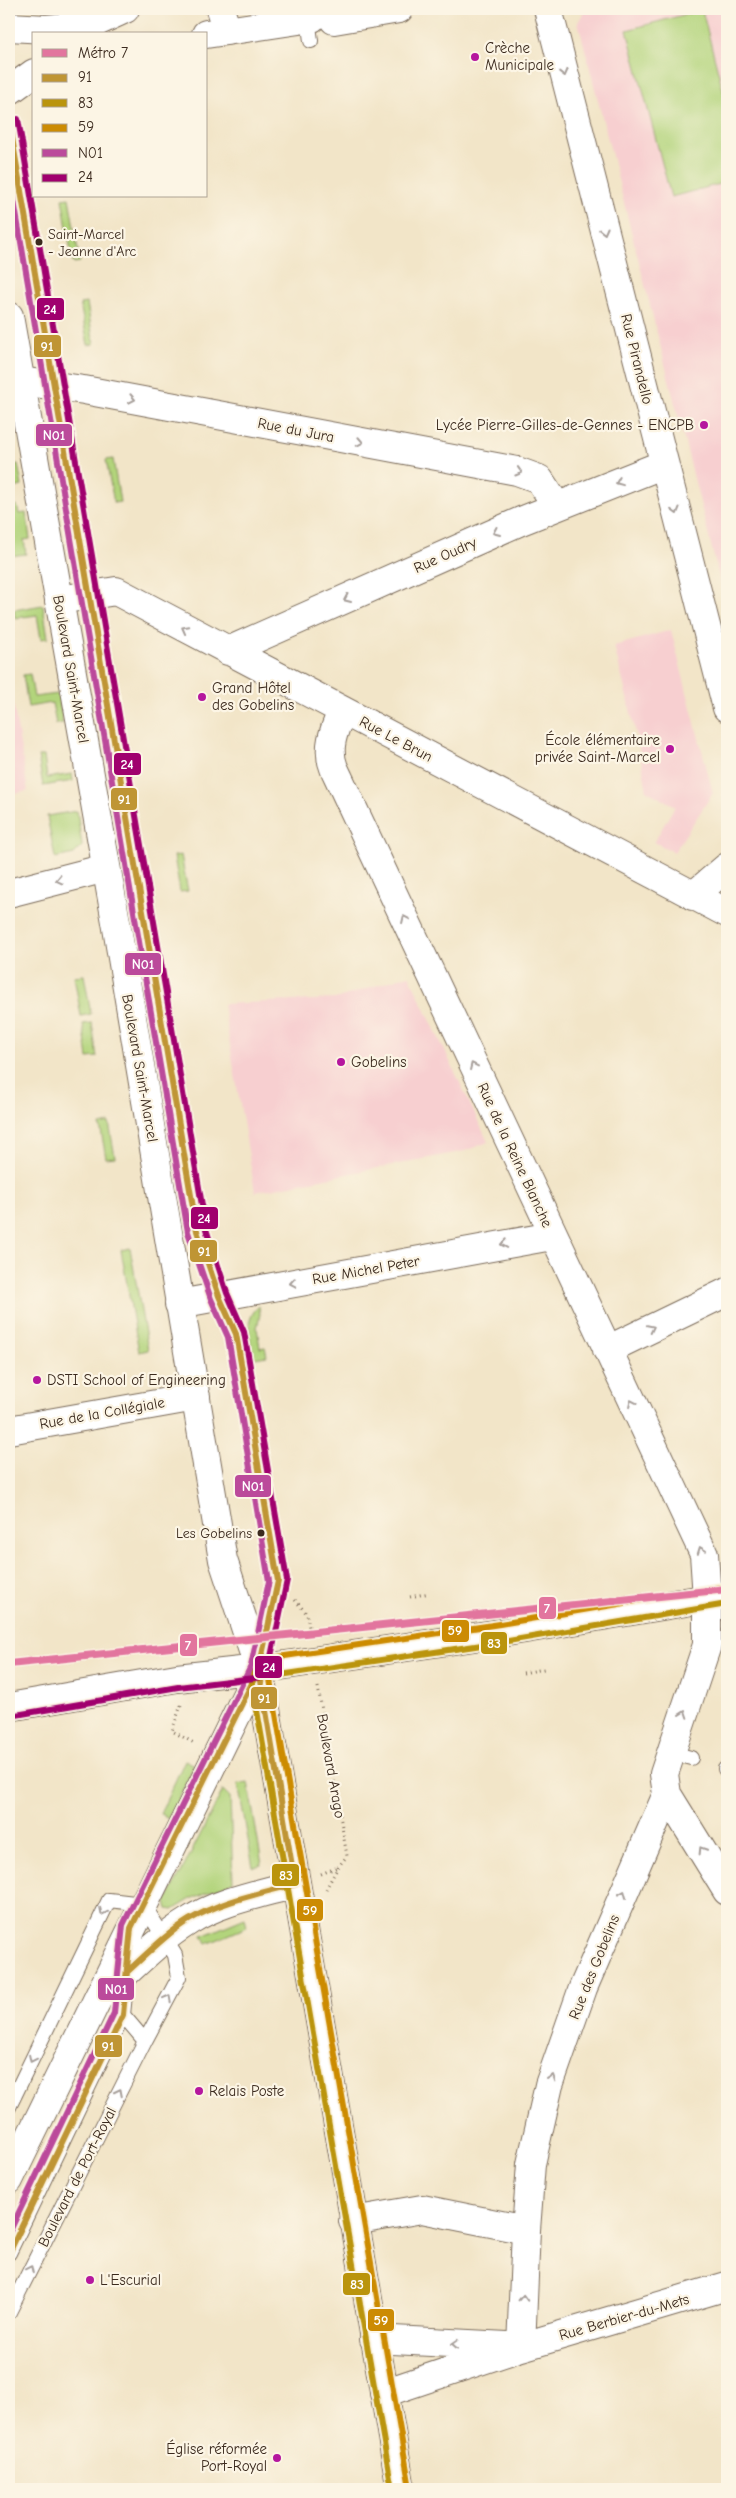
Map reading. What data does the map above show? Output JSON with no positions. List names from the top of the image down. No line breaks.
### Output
{"streets":{"street":["Rue Pirandello","Rue du Jura","Rue Oudry","Boulevard Saint-Marcel","Rue Le Brun","Rue de la Reine Blanche","Rue Michel Peter","Rue de la Collégiale","Rue des Gobelins","Boulevard de Port-Royal","Rue Berbier-du-Mets"],"path":["Boulevard Arago"]},"crossings":[["Rue Pirandello","Rue Oudry"],["Rue du Jura","Rue Oudry"],["Rue du Jura","Boulevard Saint-Marcel"],["Rue Oudry","Rue Le Brun"],["Boulevard Saint-Marcel","Rue Le Brun"],["Boulevard Saint-Marcel","Rue Michel Peter"],["Boulevard Saint-Marcel","Rue de la Collégiale"],["Boulevard Saint-Marcel","Boulevard de Port-Royal"],["Rue Le Brun","Rue de la Reine Blanche"],["Rue de la Reine Blanche","Rue Michel Peter"],["Rue de la Reine Blanche","Rue des Gobelins"],["Rue des Gobelins","Rue Berbier-du-Mets"]],"one_way":["Rue Pirandello","Rue du Jura","Rue Oudry","Rue de la Reine Blanche","Rue Michel Peter"],"places":["Crèche Municipale","Saint-Marcel - Jeanne d'Arc","Lycée Pierre-Gilles-de-Gennes - ENCPB","Grand Hôtel des Gobelins","École élémentaire privée Saint-Marcel","Gobelins","DSTI School of Engineering","Les Gobelins","Relais Poste","L'Escurial","Église réformée Port-Royal"],"lines":["transit line 24","transit line 91","transit line N01","transit line 59","metro line 7","transit line 83"],"legend":["Métro 7","91","83","59","N01","24"]}
